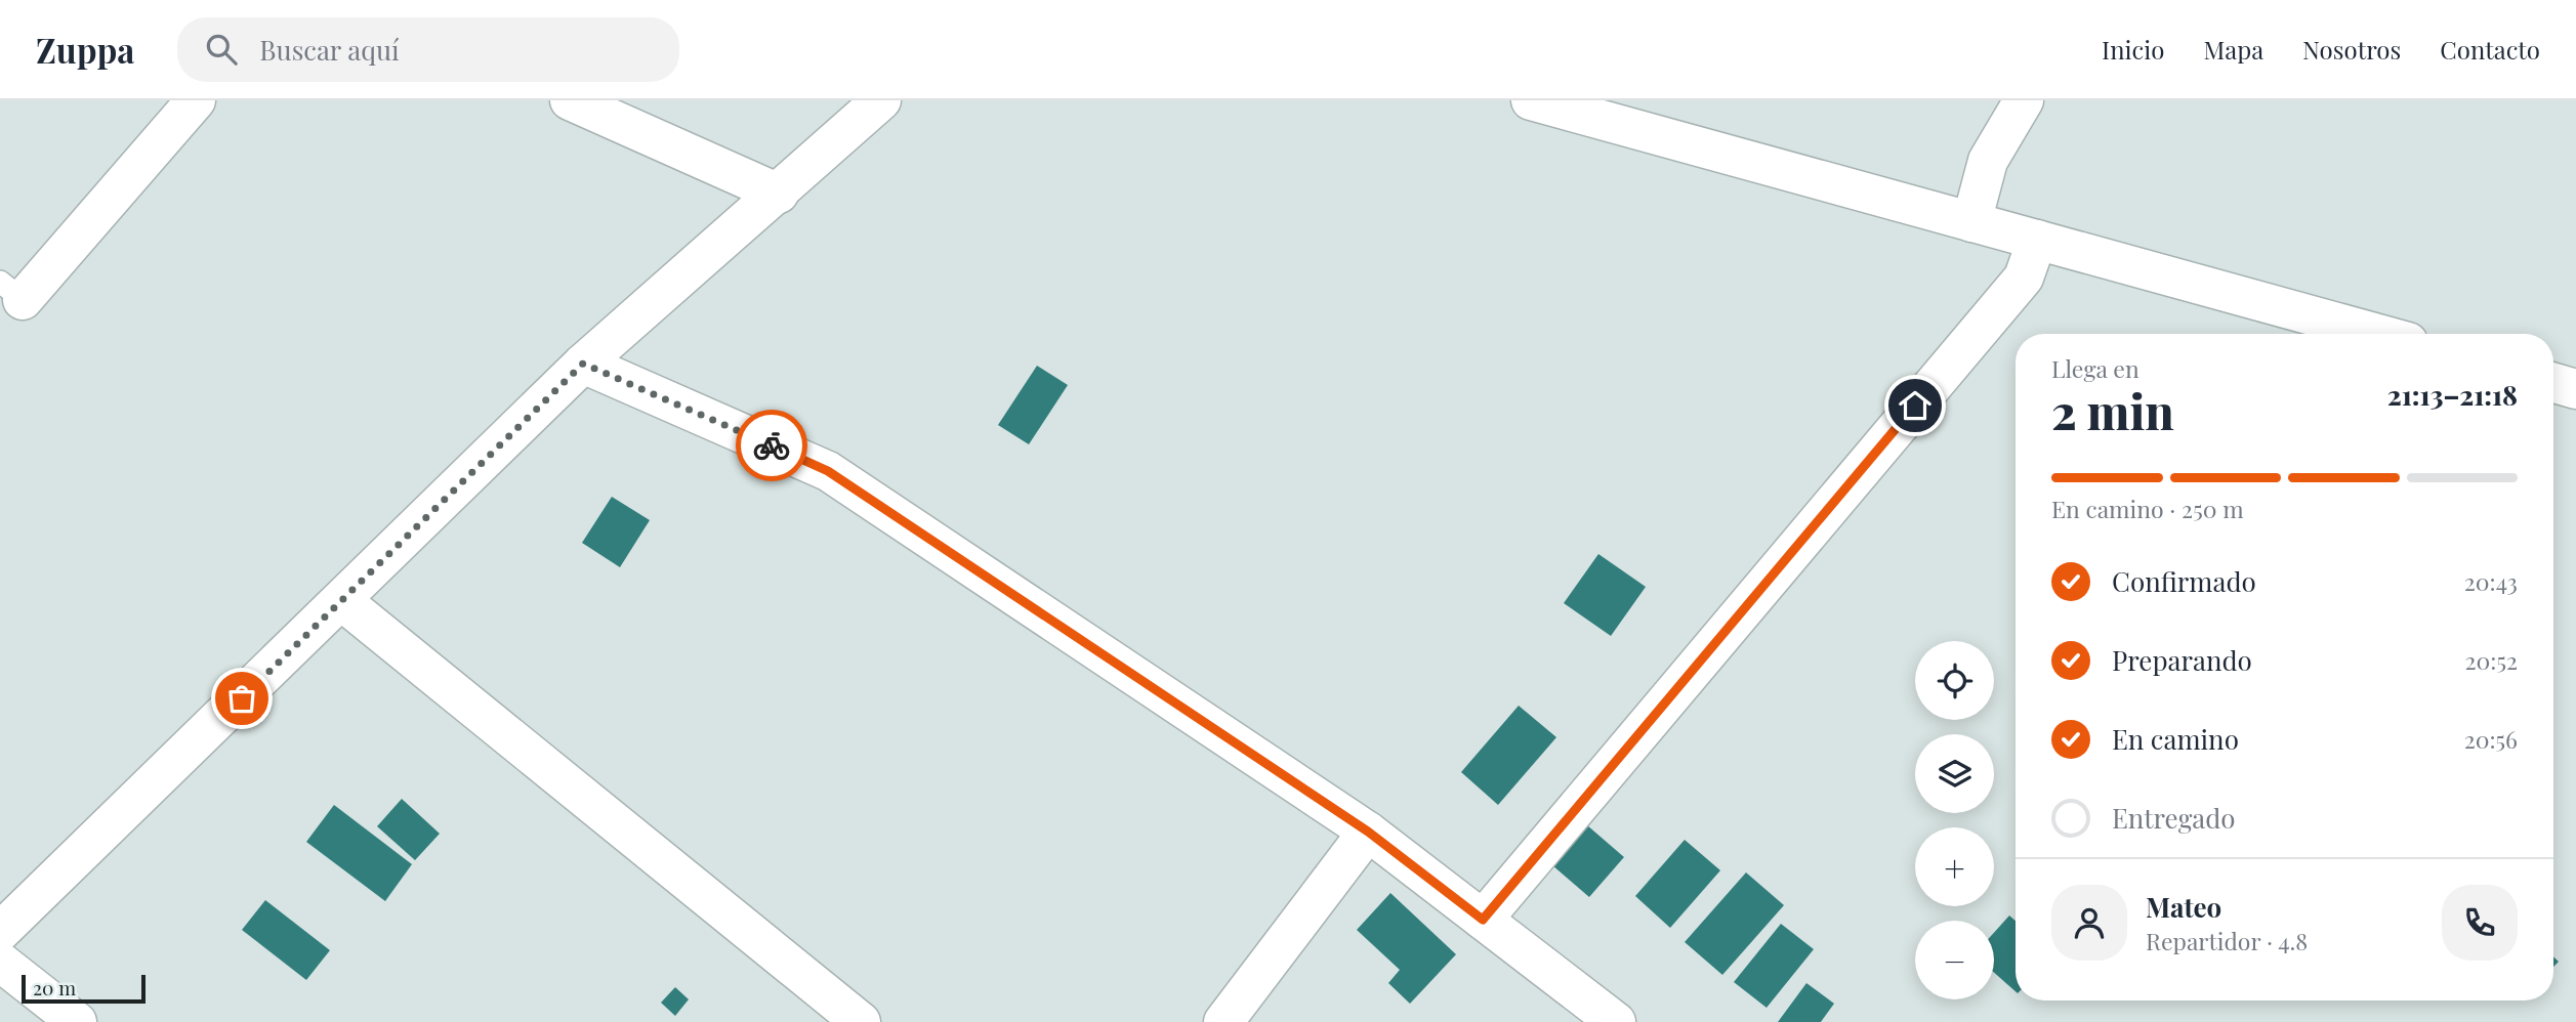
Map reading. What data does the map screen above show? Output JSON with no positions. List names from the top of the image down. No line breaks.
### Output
{"scale_bar":"20 m","page":{"header":"Zuppa","search":"Buscar aquí","nav":["Inicio","Mapa","Nosotros","Contacto"],"heading":["2 min","Llega en","21:13–21:18"],"panel":["Mateo","Repartidor · 4.8"],"bar":"En camino · 250 m","list":[["Confirmado","20:43"],["Preparando","20:52"],["En camino","20:56"],"Entregado"],"map_buttons":["+","−"],"scale":"20 m"}}
